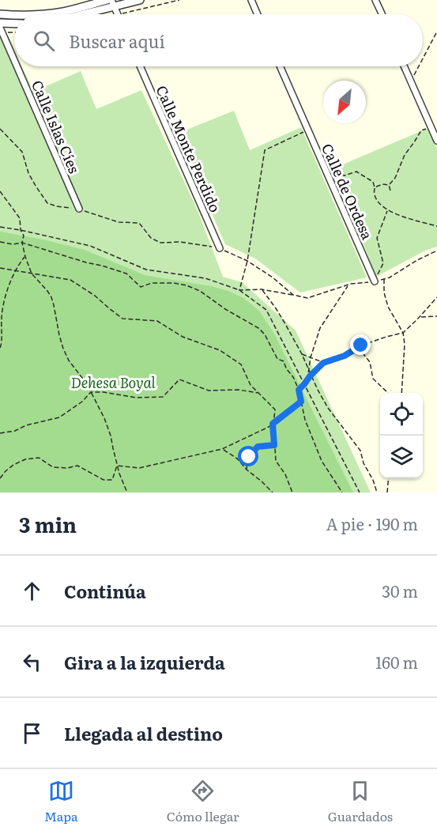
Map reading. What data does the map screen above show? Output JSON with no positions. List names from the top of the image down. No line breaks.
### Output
{"streets":{"street":["Calle Islas Cíes","Calle Monte Perdido","Calle de Ordesa"]},"parks":["Dehesa Boyal"],"north":"bottom left","page":{"search":"Buscar aquí","heading":["3 min","A pie · 190 m"],"list":[["Continúa","30 m"],["Gira a la izquierda","160 m"],"Llegada al destino"],"nav":["Mapa","Cómo llegar","Guardados"]}}
